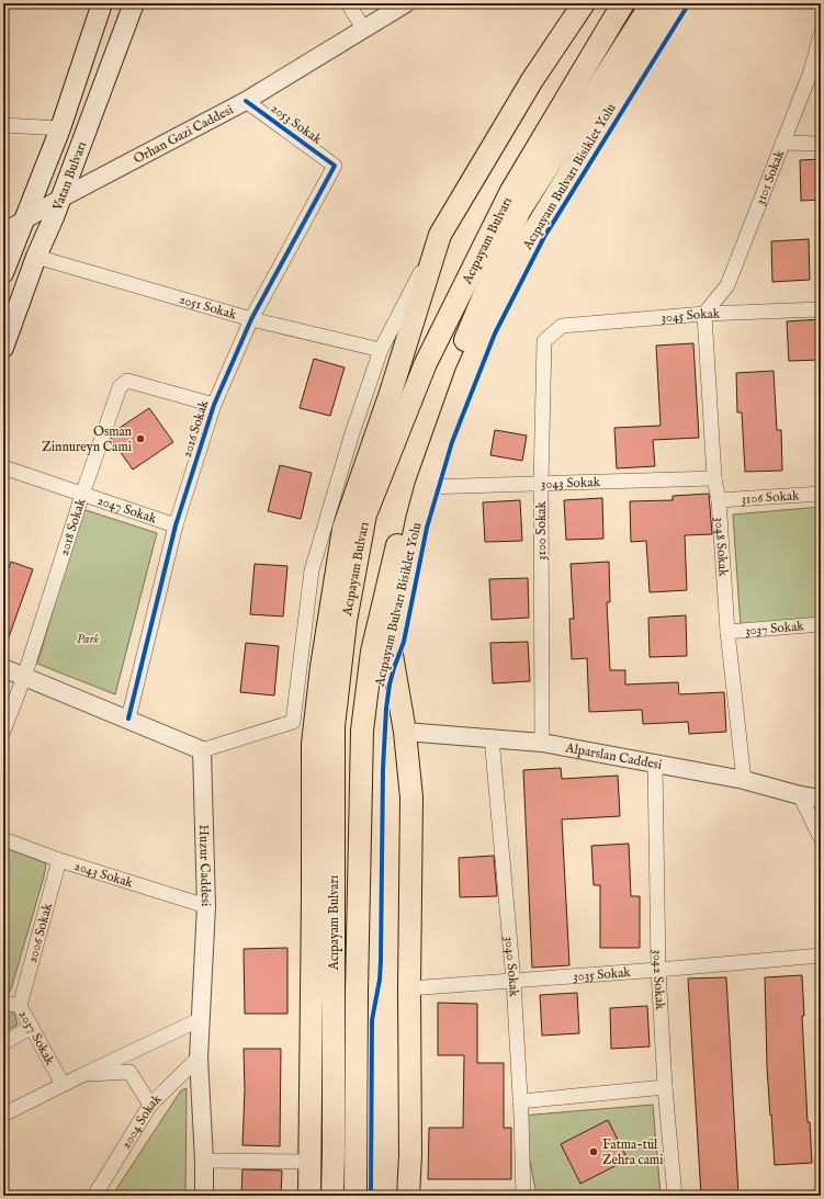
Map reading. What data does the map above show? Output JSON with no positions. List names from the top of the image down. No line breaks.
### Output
{"streets":{"main road":["Vatan Bulvarı","Acıpayam Bulvarı"],"street":["2053 Sokak","Orhan Gazi Caddesi","3101 Sokak","2051 Sokak","3045 Sokak","2016 Sokak","3043 Sokak","3106 Sokak","2047 Sokak","2018 Sokak","3100 Sokak","3048 Sokak","3037 Sokak","Alparslan Caddesi","Huzur Caddesi","2043 Sokak","2006 Sokak","3040 Sokak","3035 Sokak","3042 Sokak","2037 Sokak","2004 Sokak"],"cycle path":["Acıpayam Bulvarı Bisiklet Yolu"]},"crossings":[["2053 Sokak","Orhan Gazi Caddesi"],["2053 Sokak","2016 Sokak"],["Orhan Gazi Caddesi","Vatan Bulvarı"],["Vatan Bulvarı","2051 Sokak"],["3101 Sokak","3045 Sokak"],["3101 Sokak","3048 Sokak"],["2051 Sokak","2016 Sokak"],["3045 Sokak","3100 Sokak"],["3045 Sokak","3048 Sokak"],["2016 Sokak","2047 Sokak"],["2016 Sokak","2018 Sokak"],["3043 Sokak","3100 Sokak"],["3043 Sokak","3048 Sokak"],["3106 Sokak","3048 Sokak"],["2047 Sokak","2018 Sokak"],["3100 Sokak","Alparslan Caddesi"],["3048 Sokak","3037 Sokak"],["3048 Sokak","Alparslan Caddesi"],["Alparslan Caddesi","3040 Sokak"],["Alparslan Caddesi","3042 Sokak"],["Huzur Caddesi","2043 Sokak"],["Huzur Caddesi","2004 Sokak"],["2043 Sokak","2006 Sokak"],["2006 Sokak","2037 Sokak"],["3040 Sokak","3035 Sokak"],["3035 Sokak","3042 Sokak"]],"parks":["Park"],"places":["Osman Zinnureyn Cami","Fatma-tül Zehra cami"]}
